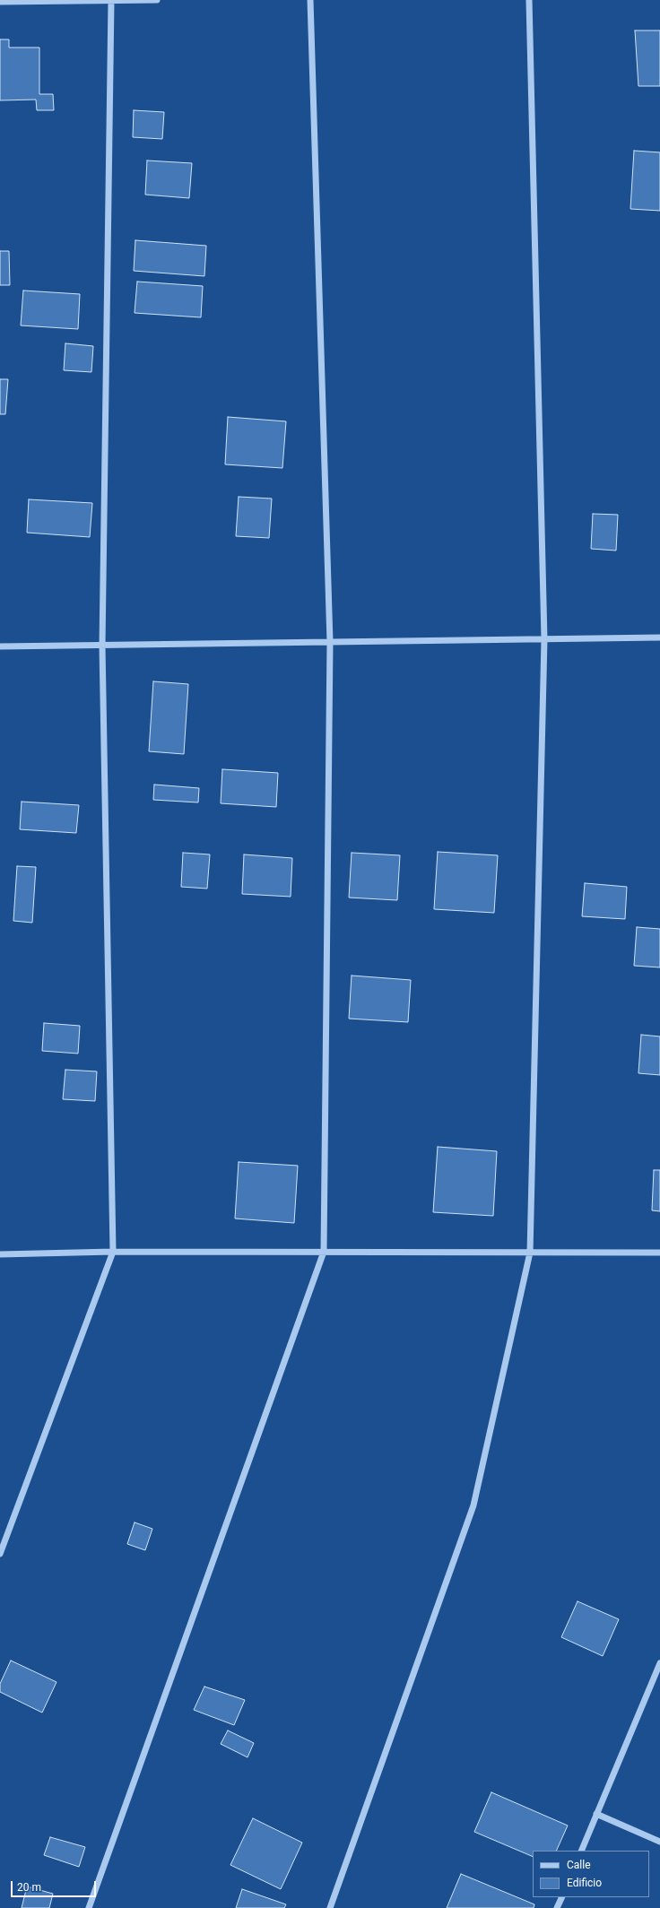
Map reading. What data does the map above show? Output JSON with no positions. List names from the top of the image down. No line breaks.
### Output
{"legend":["Calle","Edificio"],"scale_bar":"20 m"}
